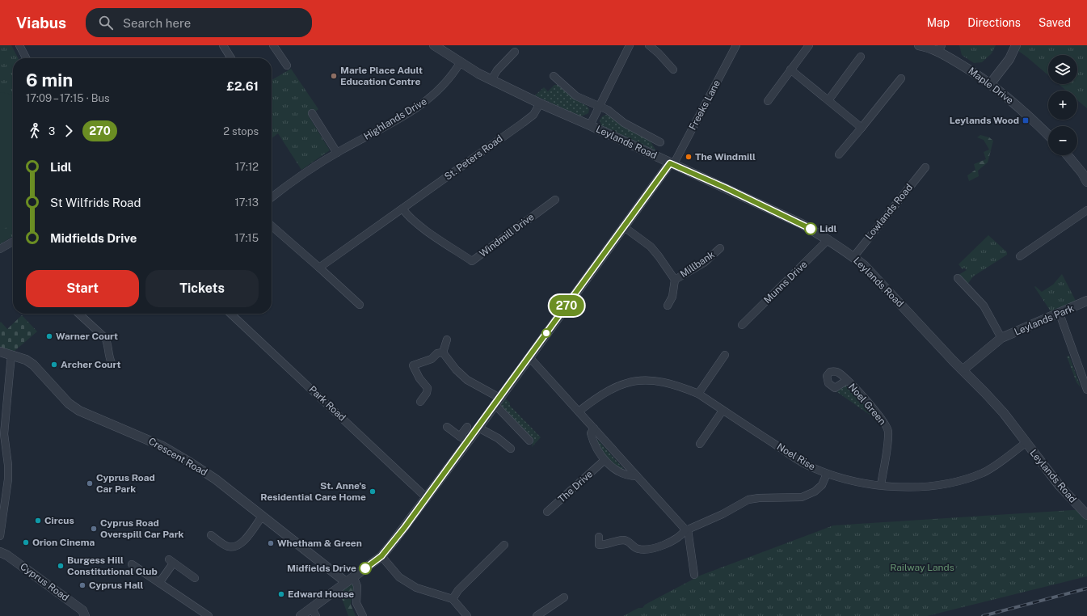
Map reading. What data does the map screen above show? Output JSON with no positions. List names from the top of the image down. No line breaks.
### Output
{"streets":{"street":["Maple Drive","Freeks Lane","Highlands Drive","Leylands Road","St. Peters Road","Lowlands Road","Windmill Drive","Millbank","Munns Drive","Leylands Park","Park Road","Noel Green","Crescent Road","Noel Rise","The Drive","Cyprus Road"]},"crossings":[["Freeks Lane","Leylands Road"],["Highlands Drive","Leylands Road"],["Leylands Road","St. Peters Road"],["Leylands Road","Lowlands Road"],["Leylands Road","Munns Drive"],["Leylands Road","Leylands Park"],["Leylands Road","Noel Rise"],["St. Peters Road","Windmill Drive"],["Noel Green","Noel Rise"]],"parks":["Railway Lands"],"places":{"other":["Marle Place Adult Education Centre","The Windmill","Lidl","Warner Court","Archer Court","Cyprus Road Car Park","St. Anne's Residential Care Home","Circus","Cyprus Road Overspill Car Park","Orion Cinema","Whetham & Green","Burgess Hill Constitutional Club","Midfields Drive","Cyprus Hall","Edward House"],"transit":["Leylands Wood"]},"lines":["bus line 270"],"page":{"header":"Viabus","search":"Search here","nav":["Map","Directions","Saved"],"on_map":"270","map_buttons":["+","−"],"heading":["6 min","17:09 – 17:15 · Bus","£2.61"],"legs":["3","270","2 stops"],"list":[{"name":"Lidl","value":"17:12"},{"name":"St Wilfrids Road","value":"17:13"},{"name":"Midfields Drive","value":"17:15"}],"buttons":["Start","Tickets"]}}
